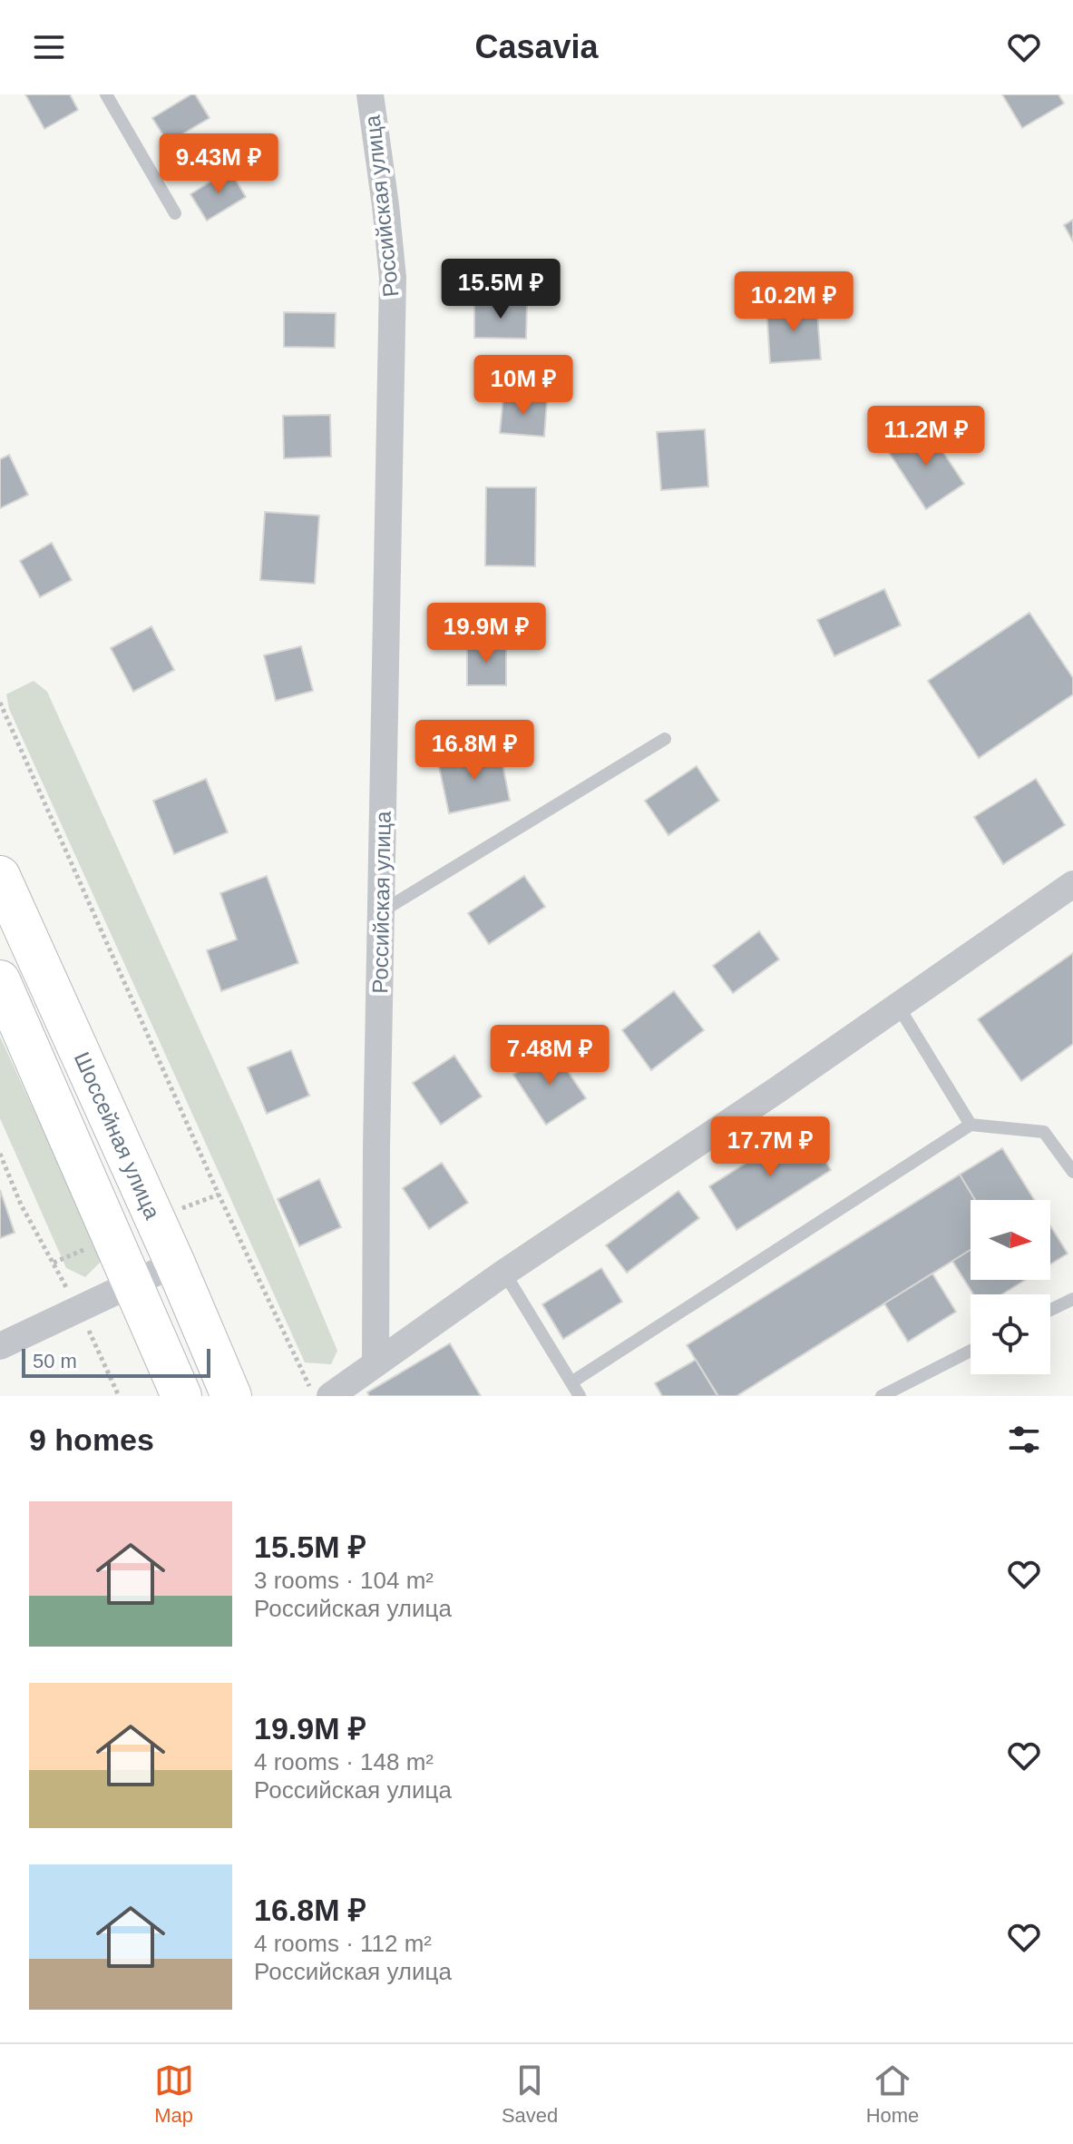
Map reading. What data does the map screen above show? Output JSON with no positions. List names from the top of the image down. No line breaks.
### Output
{"streets":{"main road":["Шоссейная улица"],"street":["Российская улица"]},"scale_bar":"50 m","north":"right","page":{"header":"Casavia","price":["9.43M ₽","15.5M ₽","10.2M ₽","10M ₽","11.2M ₽","19.9M ₽","16.8M ₽","7.48M ₽","17.7M ₽"],"scale":"50 m","heading":"9 homes","list":[{"name":"15.5M ₽","note":"3 rooms · 104 m² · Российская улица"},{"name":"19.9M ₽","note":"4 rooms · 148 m² · Российская улица"},{"name":"16.8M ₽","note":"4 rooms · 112 m² · Российская улица"}],"tabs":["Map","Saved","Home"]}}
